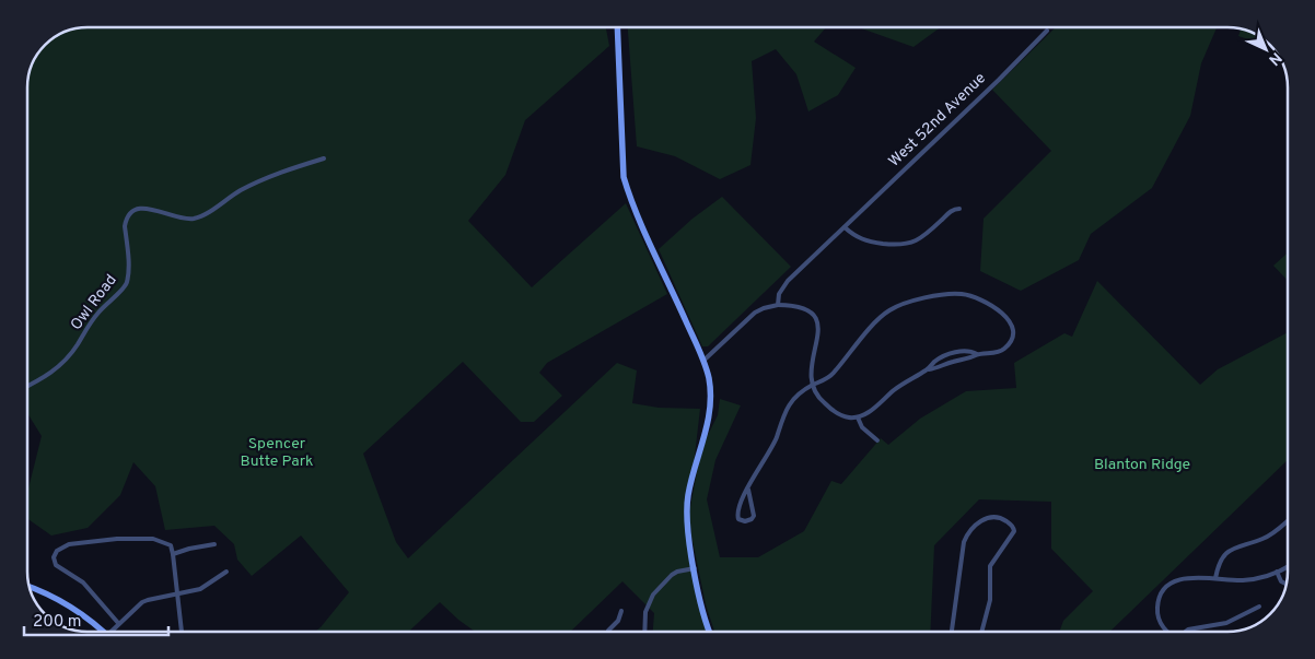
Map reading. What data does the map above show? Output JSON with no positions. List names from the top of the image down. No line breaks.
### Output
{"streets":{"street":["West 52nd Avenue","Owl Road"]},"parks":["Spencer Butte Park","Blanton Ridge"],"scale_bar":"200 m","north":"bottom right"}
